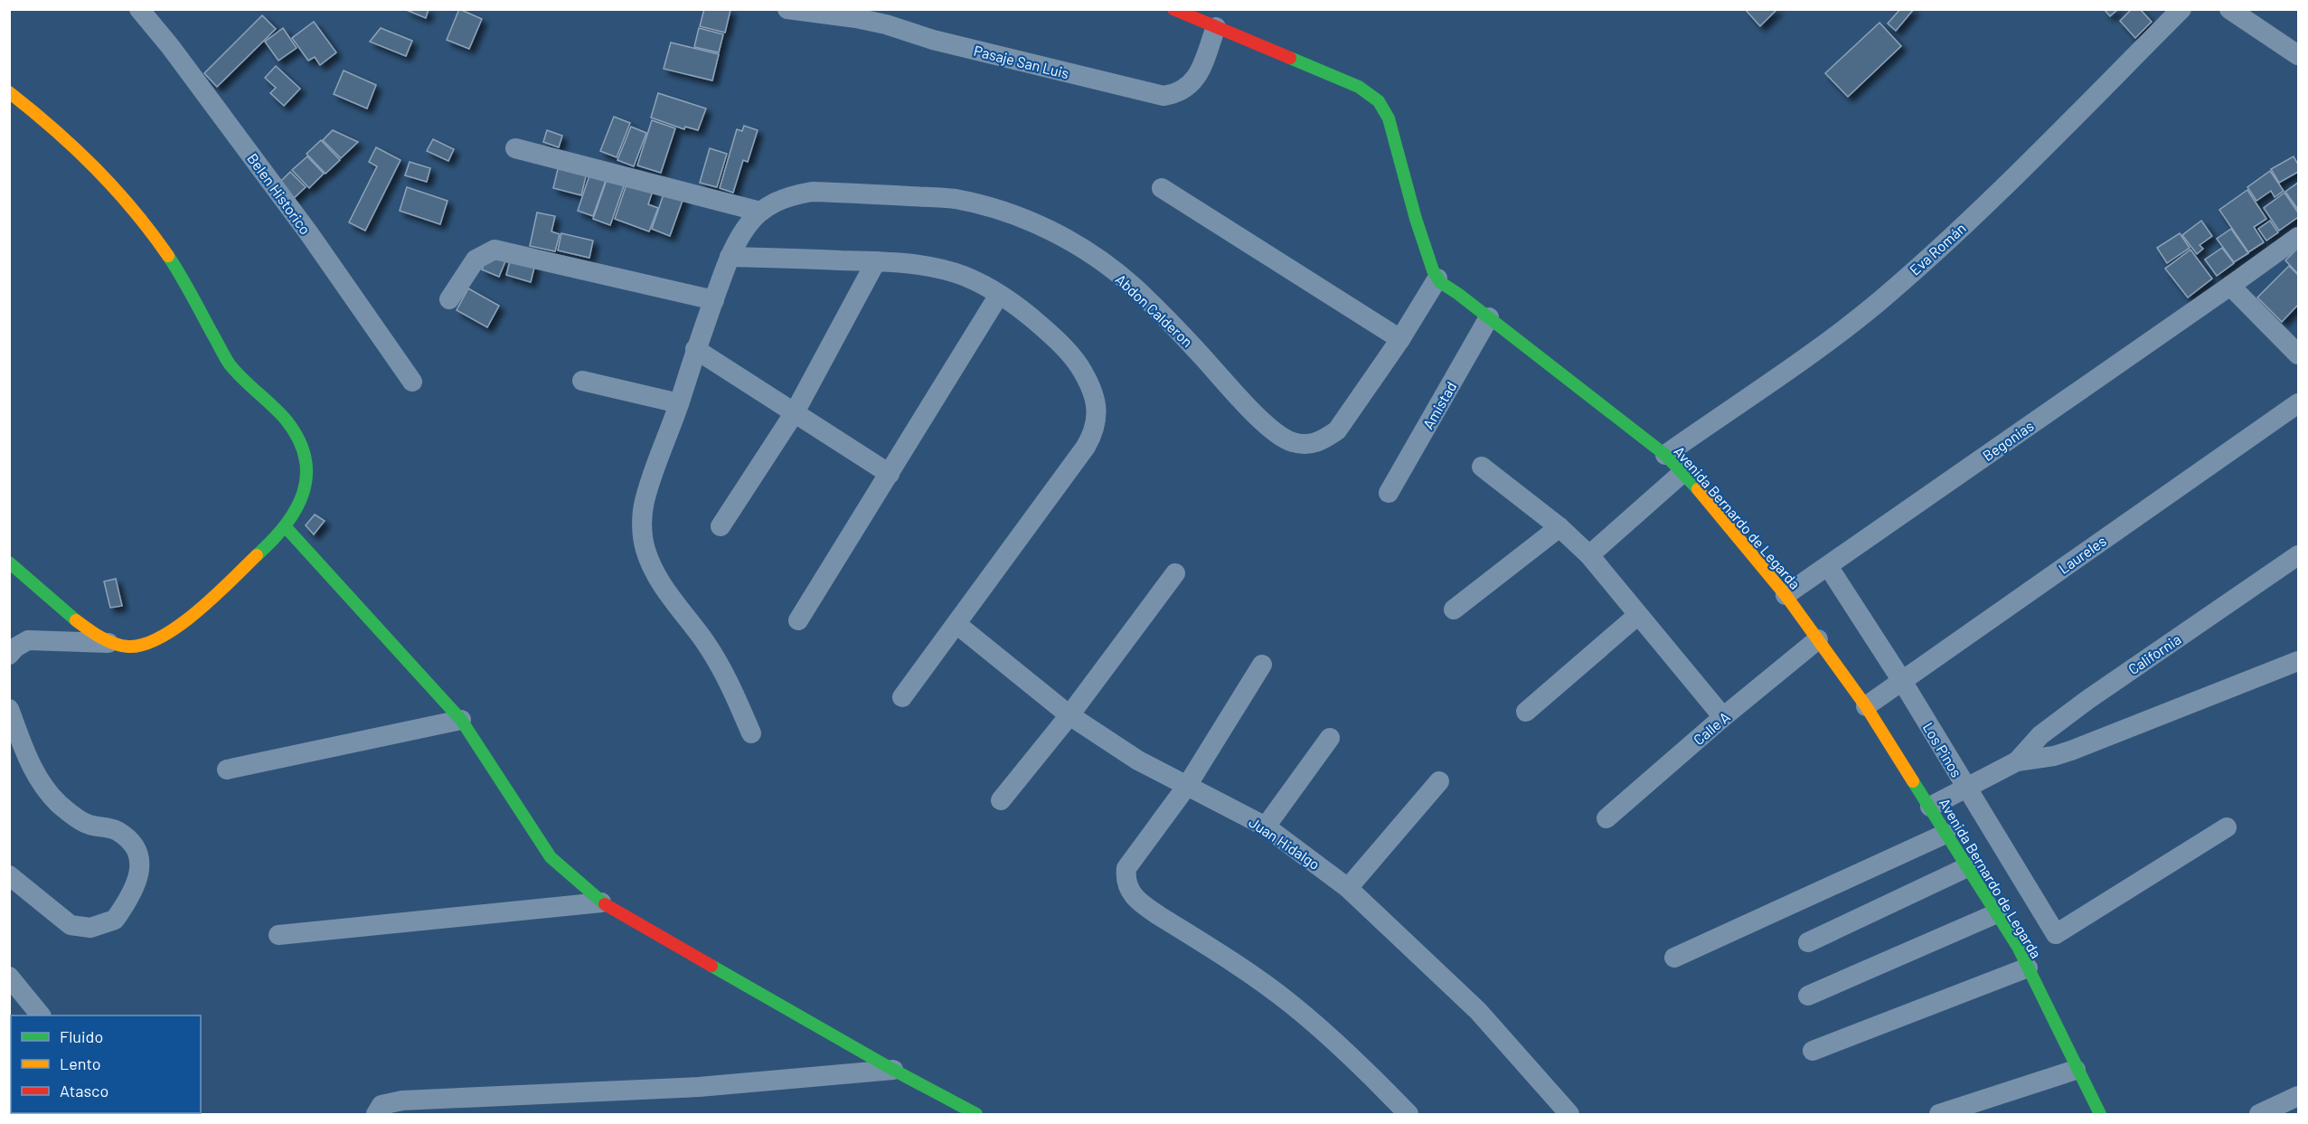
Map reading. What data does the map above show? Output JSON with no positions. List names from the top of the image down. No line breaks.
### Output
{"streets":{"street":["Pasaje San Luis","Belen Historico","Eva Román","Abdon Calderon","Amistad","Begonias","Avenida Bernardo de Legarda","Laureles","California","Calle A","Los Pinos","Juan Hidalgo"]},"crossings":[["Eva Román","Avenida Bernardo de Legarda"],["Abdon Calderon","Avenida Bernardo de Legarda"],["Amistad","Avenida Bernardo de Legarda"],["Begonias","Avenida Bernardo de Legarda"],["Begonias","Los Pinos"],["Avenida Bernardo de Legarda","Laureles"],["Avenida Bernardo de Legarda","Calle A"],["Laureles","Los Pinos"]],"legend":["Fluido","Lento","Atasco"]}
